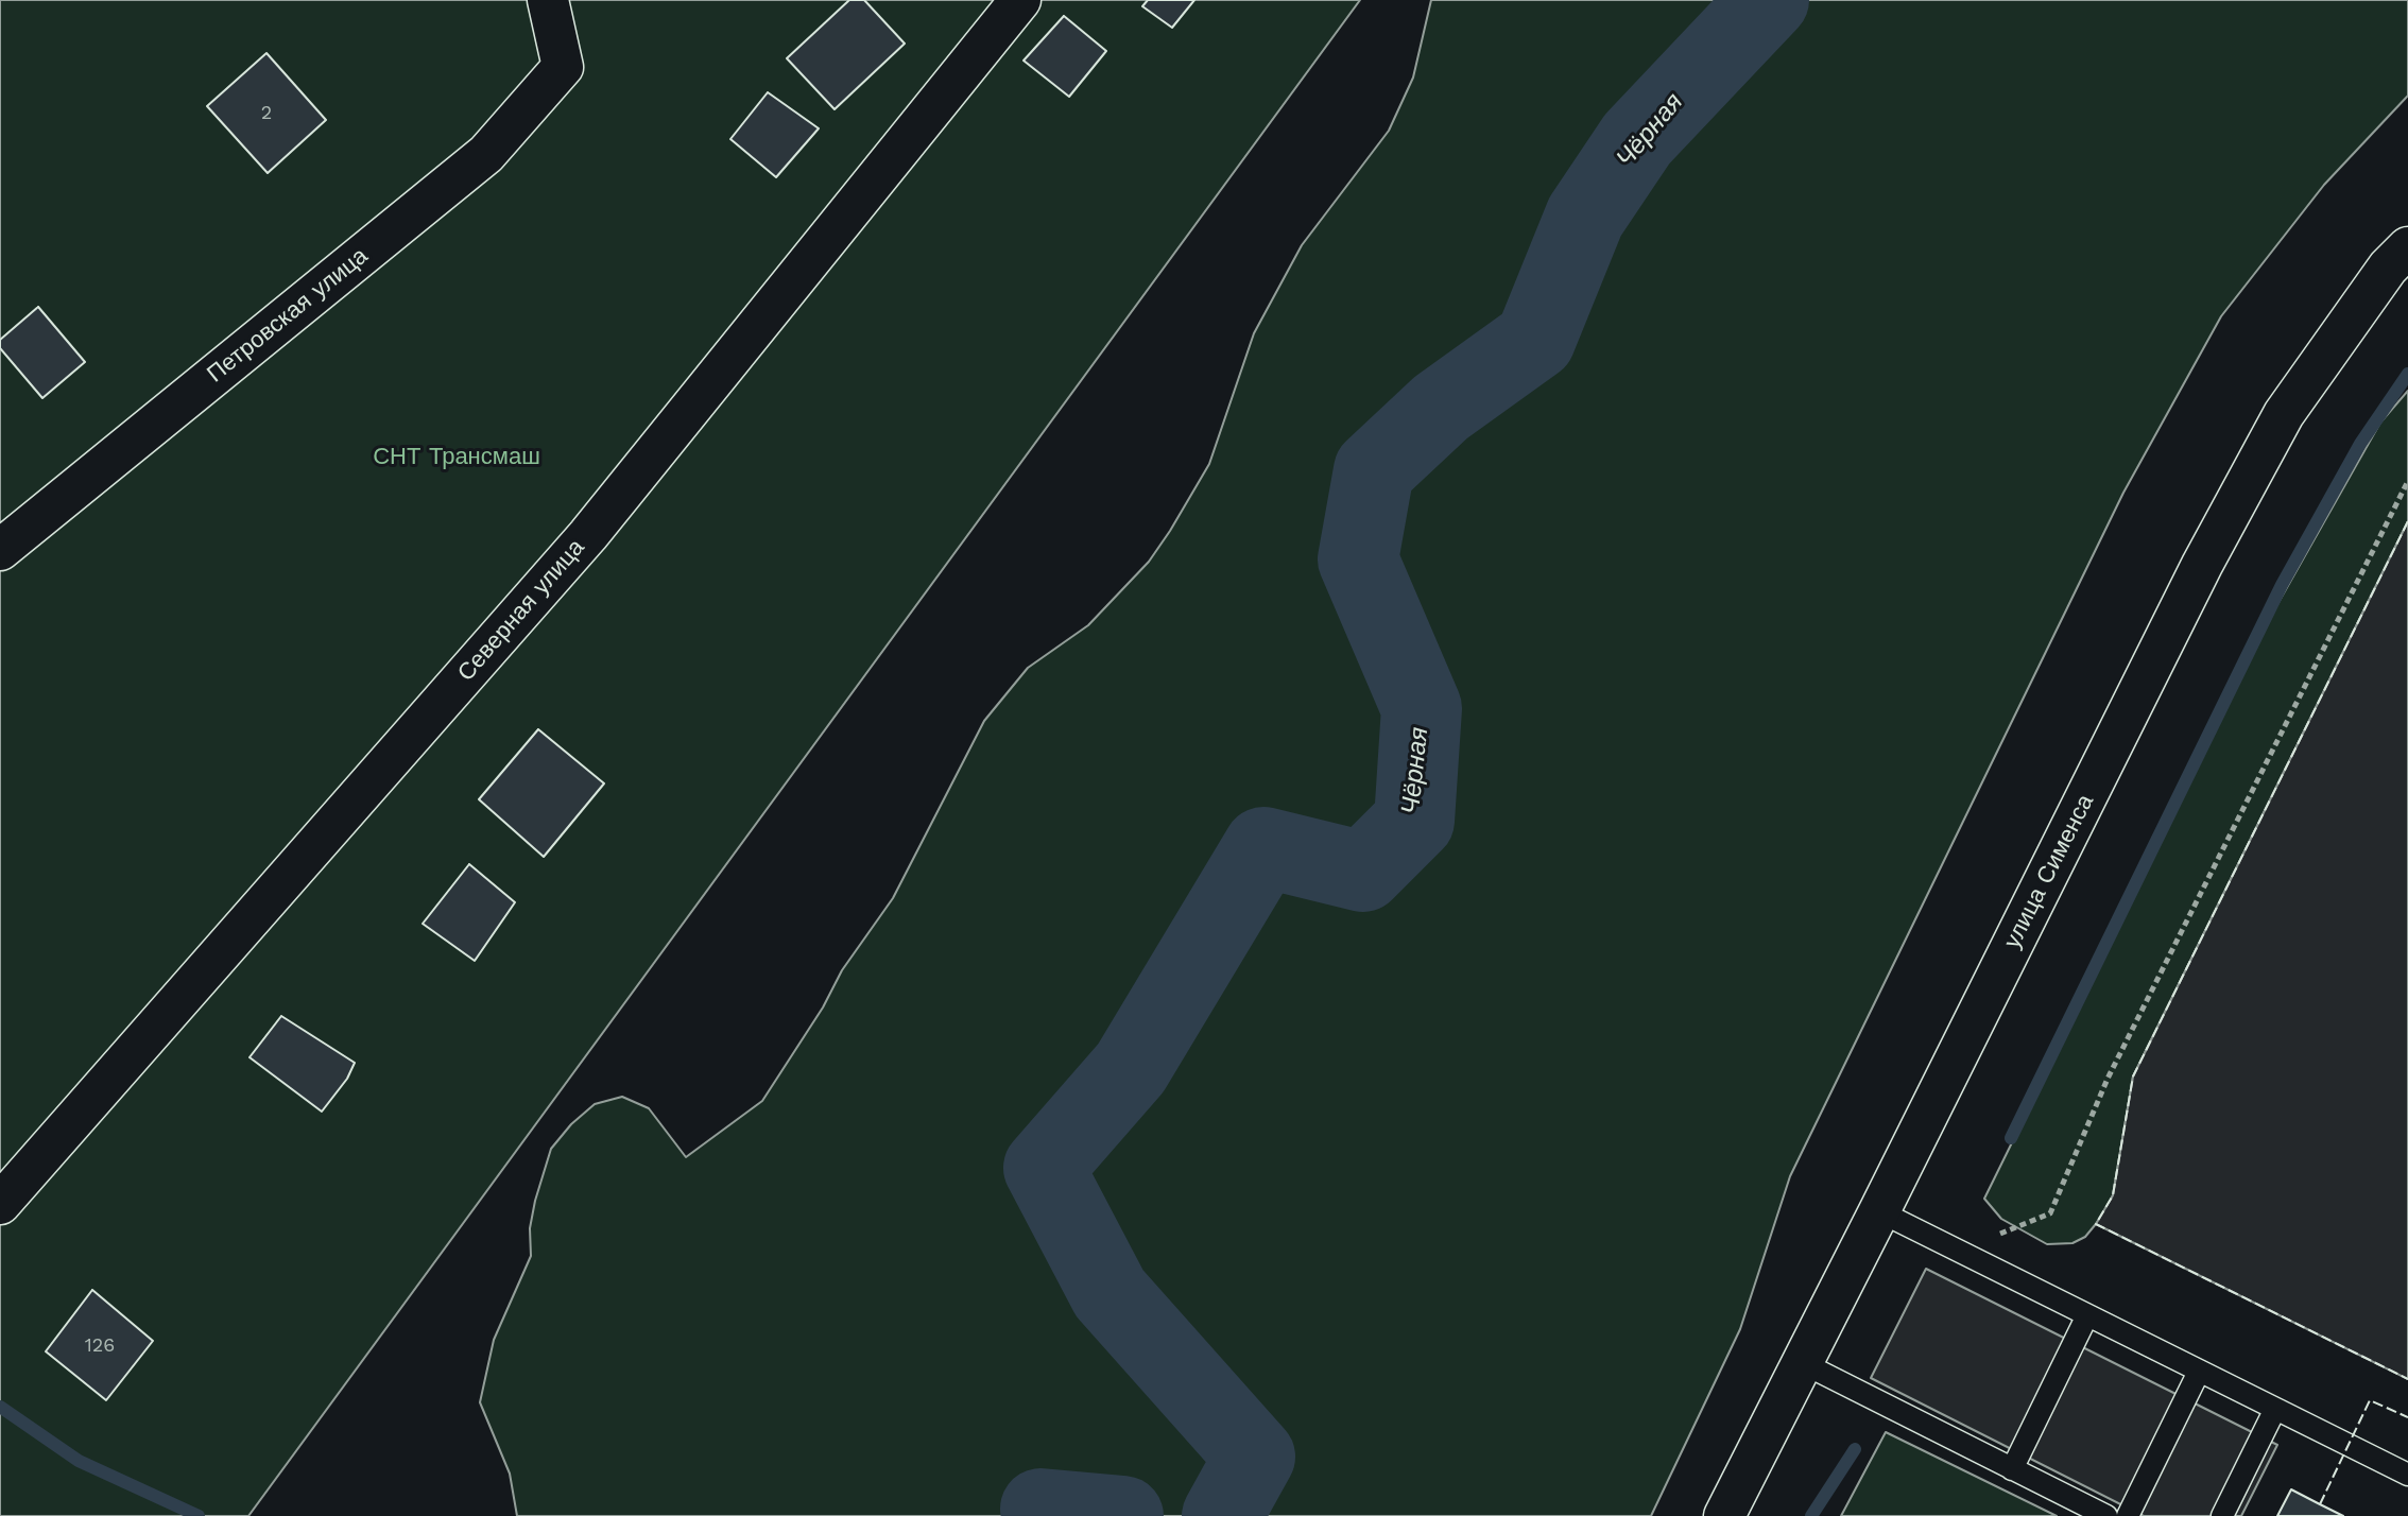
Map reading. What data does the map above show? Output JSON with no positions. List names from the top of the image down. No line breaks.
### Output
{"streets":{"street":["Петровская улица","Северная улица","улица Сименса"]},"water":["Чёрная"],"parks":["СНТ Трансмаш"],"house_numbers":["2","126"]}
